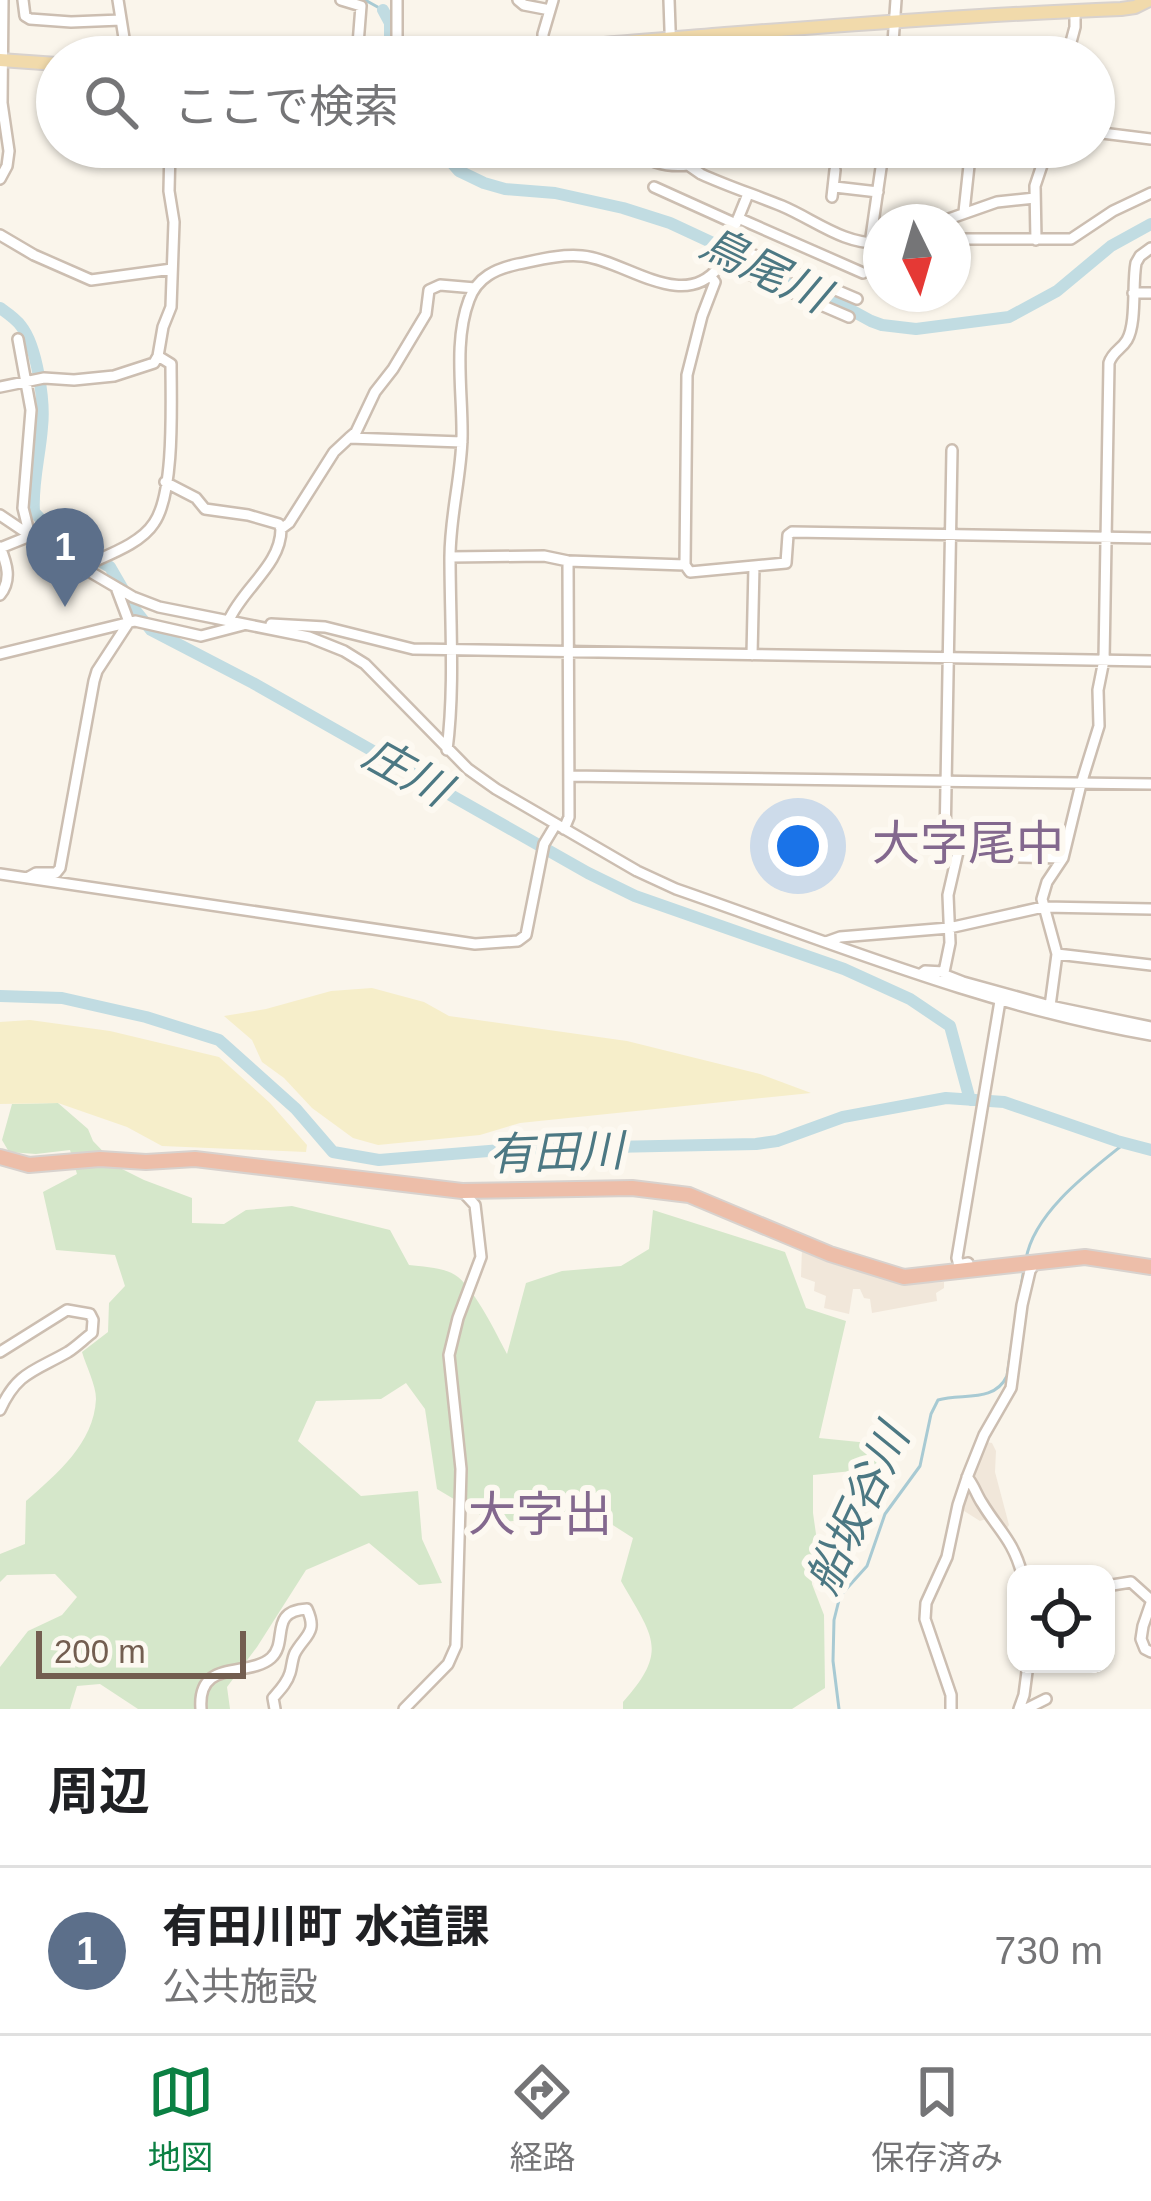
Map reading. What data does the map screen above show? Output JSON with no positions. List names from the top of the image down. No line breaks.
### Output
{"districts":["大字尾中","大字出"],"water":["鳥尾川","庄川","有田川","船坂谷川"],"scale_bar":"200 m","north":"bottom","page":{"search":"ここで検索","pins":"1","scale":"200 m","heading":"周辺","list":[{"mark":"1","name":"有田川町 水道課","note":"公共施設","value":"730 m"}],"nav":["地図","経路","保存済み"]}}
